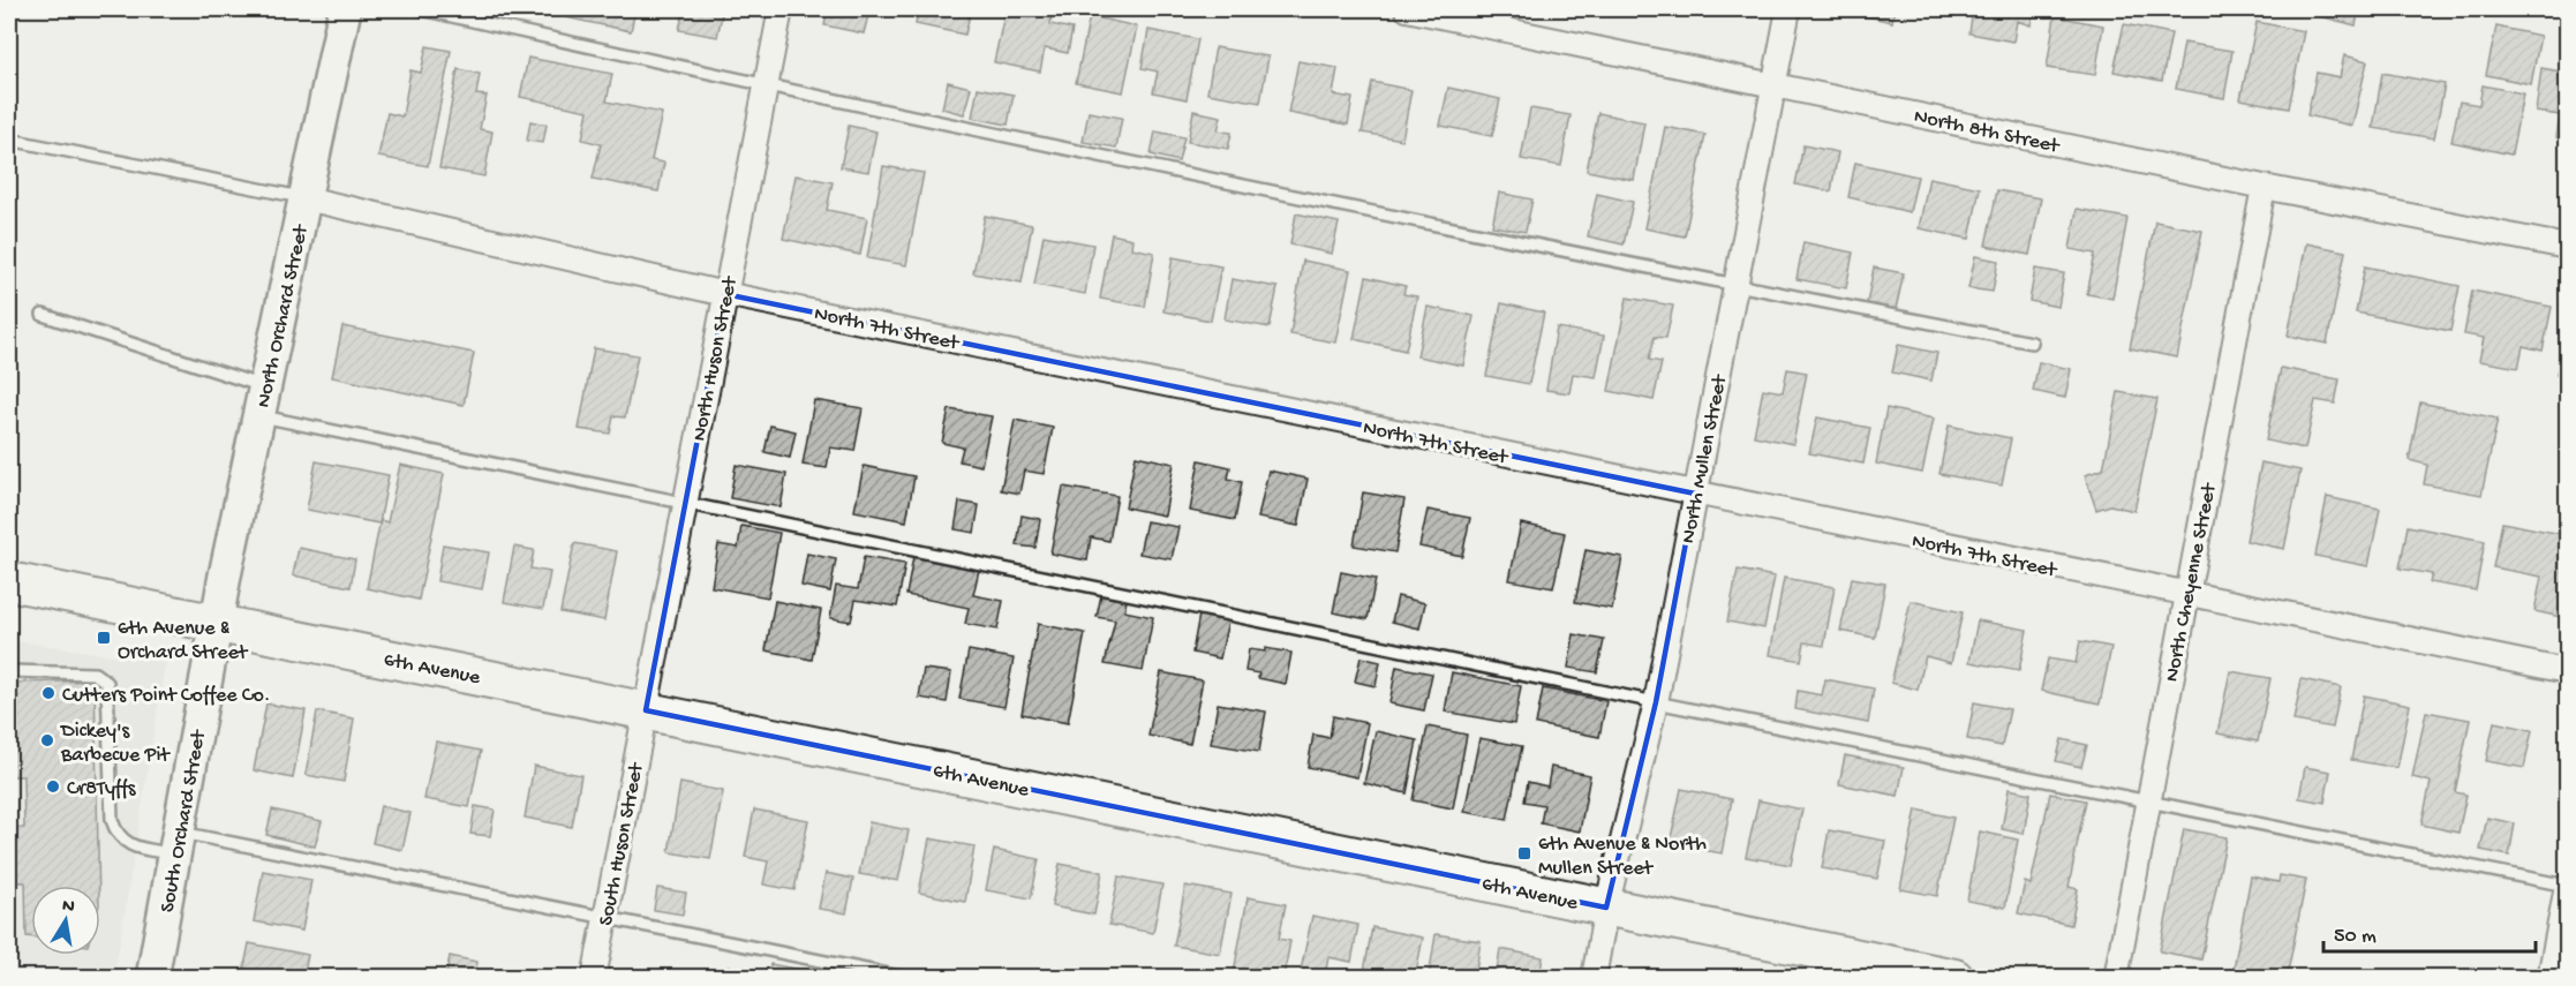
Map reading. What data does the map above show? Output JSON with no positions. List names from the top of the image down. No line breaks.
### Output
{"streets":{"main road":["6th Avenue"],"street":["North 8th Street","North Orchard Street","North 7th Street","North Huson Street","North Mullen Street","North Cheyenne Street","South Orchard Street","South Huson Street"]},"crossings":[["North 8th Street","North Mullen Street"],["North 8th Street","North Cheyenne Street"],["North Orchard Street","North 7th Street"],["North Orchard Street","6th Avenue"],["North Orchard Street","South Orchard Street"],["North 7th Street","North Huson Street"],["North 7th Street","North Mullen Street"],["North 7th Street","North Cheyenne Street"],["North Huson Street","6th Avenue"],["North Huson Street","South Huson Street"],["North Mullen Street","6th Avenue"],["6th Avenue","South Orchard Street"],["6th Avenue","South Huson Street"]],"places":{"transit":["6th Avenue & Orchard Street","6th Avenue & North Mullen Street"],"other":["Cutters Point Coffee Co.","Dickey's Barbecue Pit","Cr8Tyffs"]},"scale_bar":"50 m","north":"top"}
